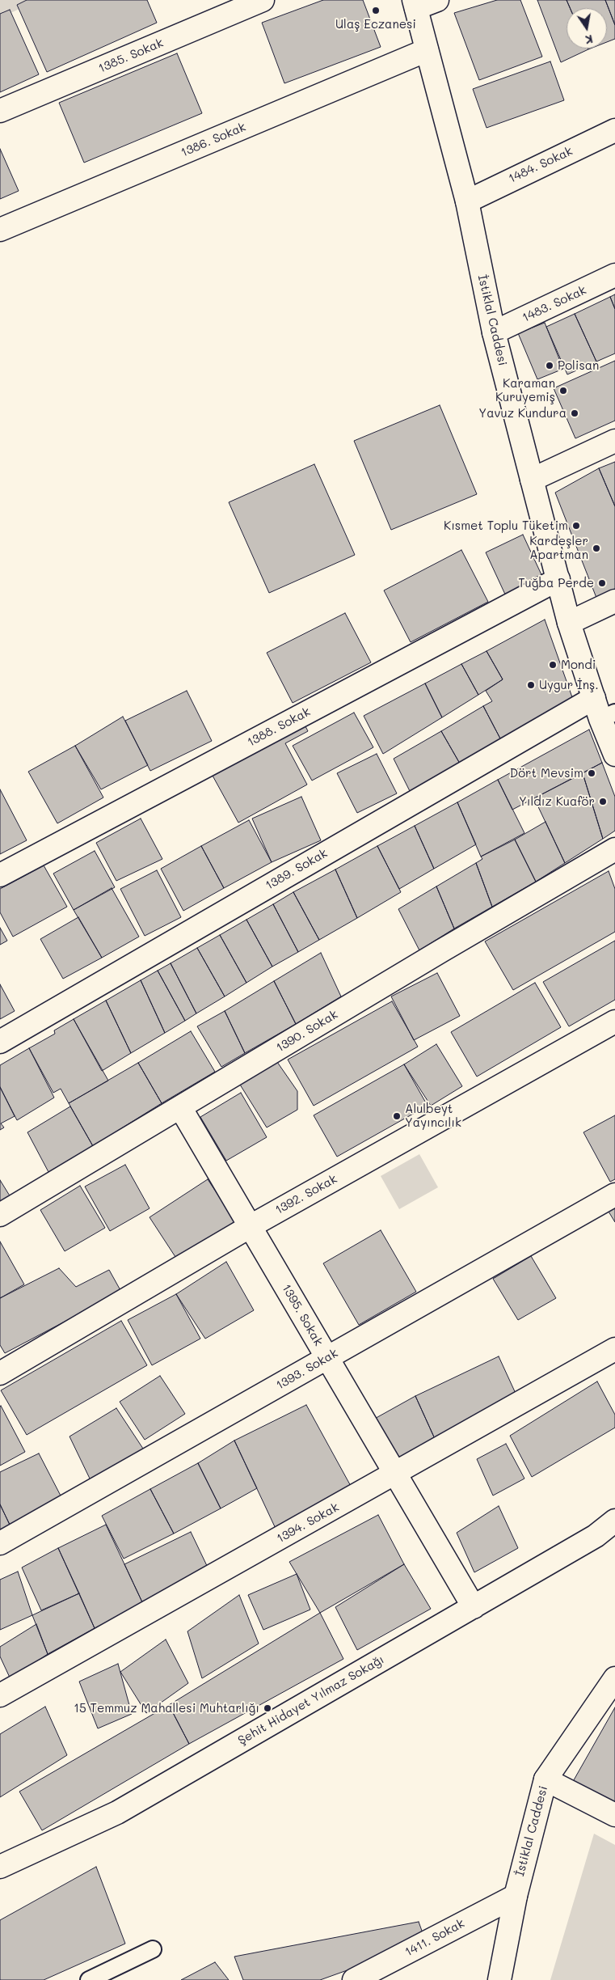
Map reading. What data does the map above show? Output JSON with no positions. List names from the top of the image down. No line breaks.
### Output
{"streets":{"street":["1385. Sokak","1386. Sokak","1484. Sokak","1483. Sokak","İstiklal Caddesi","1388. Sokak","1389. Sokak","1390. Sokak","1392. Sokak","1395. Sokak","1393. Sokak","1394. Sokak","Şehit Hidayet Yılmaz Sokağı","1411. Sokak"]},"crossings":[["1386. Sokak","İstiklal Caddesi"],["1484. Sokak","İstiklal Caddesi"],["1483. Sokak","İstiklal Caddesi"],["İstiklal Caddesi","1388. Sokak"],["İstiklal Caddesi","1389. Sokak"],["İstiklal Caddesi","1411. Sokak"],["1390. Sokak","1395. Sokak"],["1392. Sokak","1395. Sokak"],["1395. Sokak","1393. Sokak"],["1395. Sokak","1394. Sokak"],["1395. Sokak","Şehit Hidayet Yılmaz Sokağı"]],"places":["Ulaş Eczanesi","Polisan","Karaman Kuruyemiş","Yavuz Kundura","Kısmet Toplu Tüketim","Kardeşler Apartman","Tuğba Perde","Mondi","Uygur İnş.","Dört Mevsim","Yıldız Kuaför","Alulbeyt Yayıncılık","15 Temmuz Mahallesi Muhtarlığı"],"north":"bottom"}
